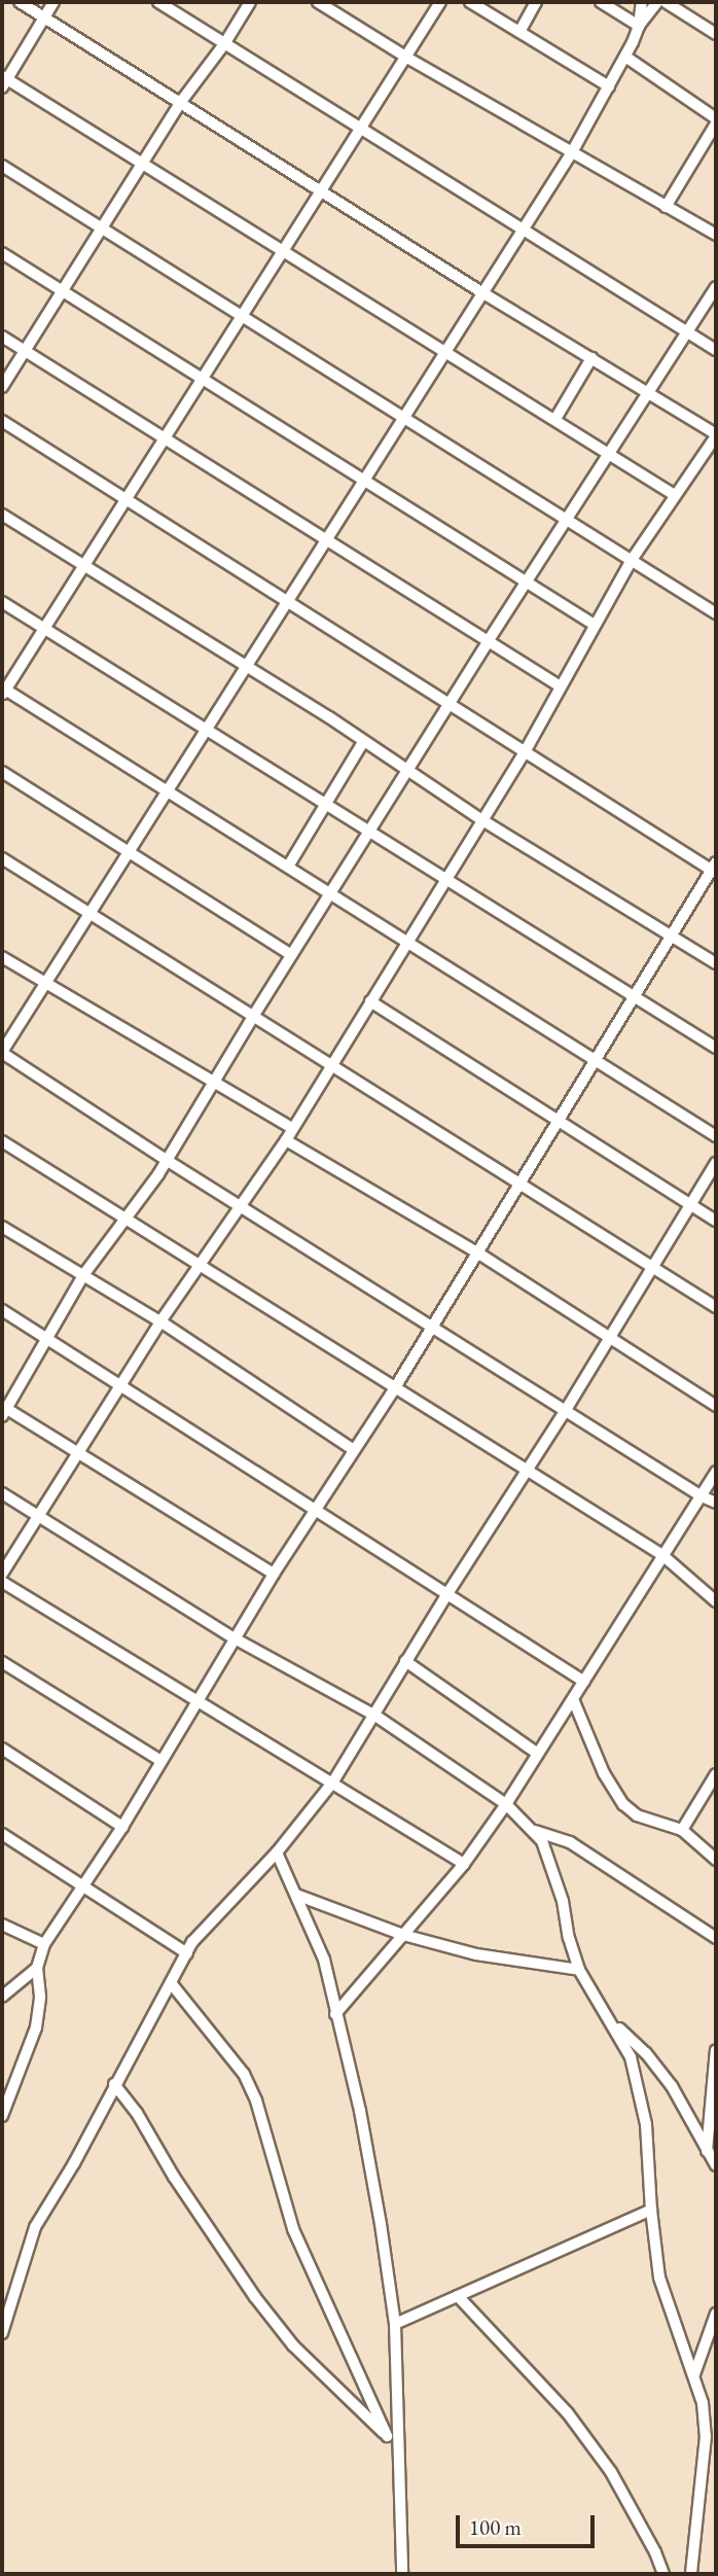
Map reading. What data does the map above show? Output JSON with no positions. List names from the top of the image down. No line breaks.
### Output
{"scale_bar":"100 m"}
